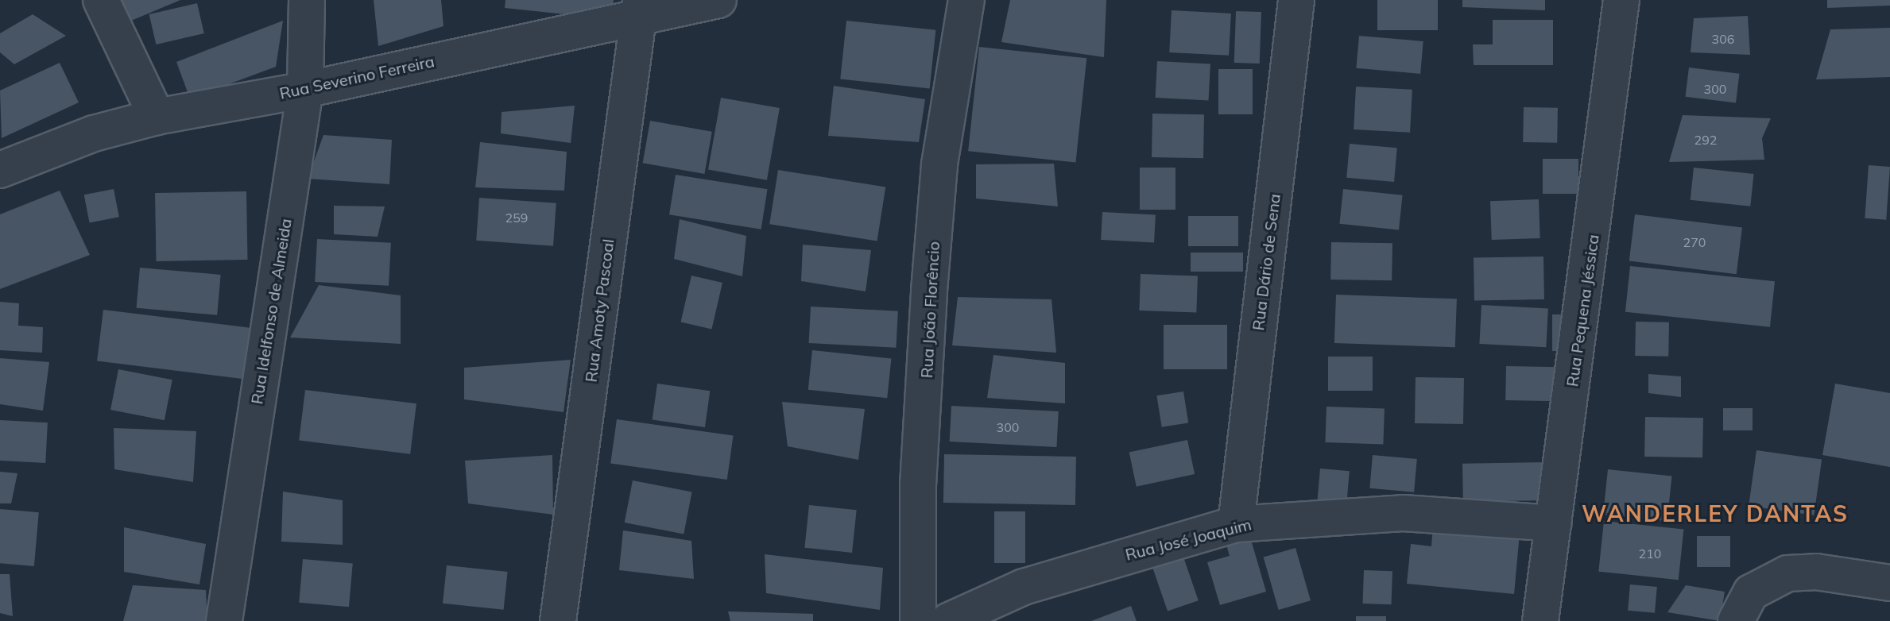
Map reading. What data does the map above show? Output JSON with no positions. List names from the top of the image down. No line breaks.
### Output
{"streets":{"street":["Rua Severino Ferreira","Rua Dário de Sena","Rua João Florêncio","Rua Amoty Pascoal","Rua Pequena Jéssica","Rua Idelfonso de Almeida","Rua José Joaquim"]},"crossings":[["Rua Severino Ferreira","Rua Amoty Pascoal"],["Rua Severino Ferreira","Rua Idelfonso de Almeida"],["Rua Dário de Sena","Rua José Joaquim"],["Rua Pequena Jéssica","Rua José Joaquim"]],"districts":["WANDERLEY DANTAS"],"house_numbers":["306","300","292","259","270","300","210"]}
